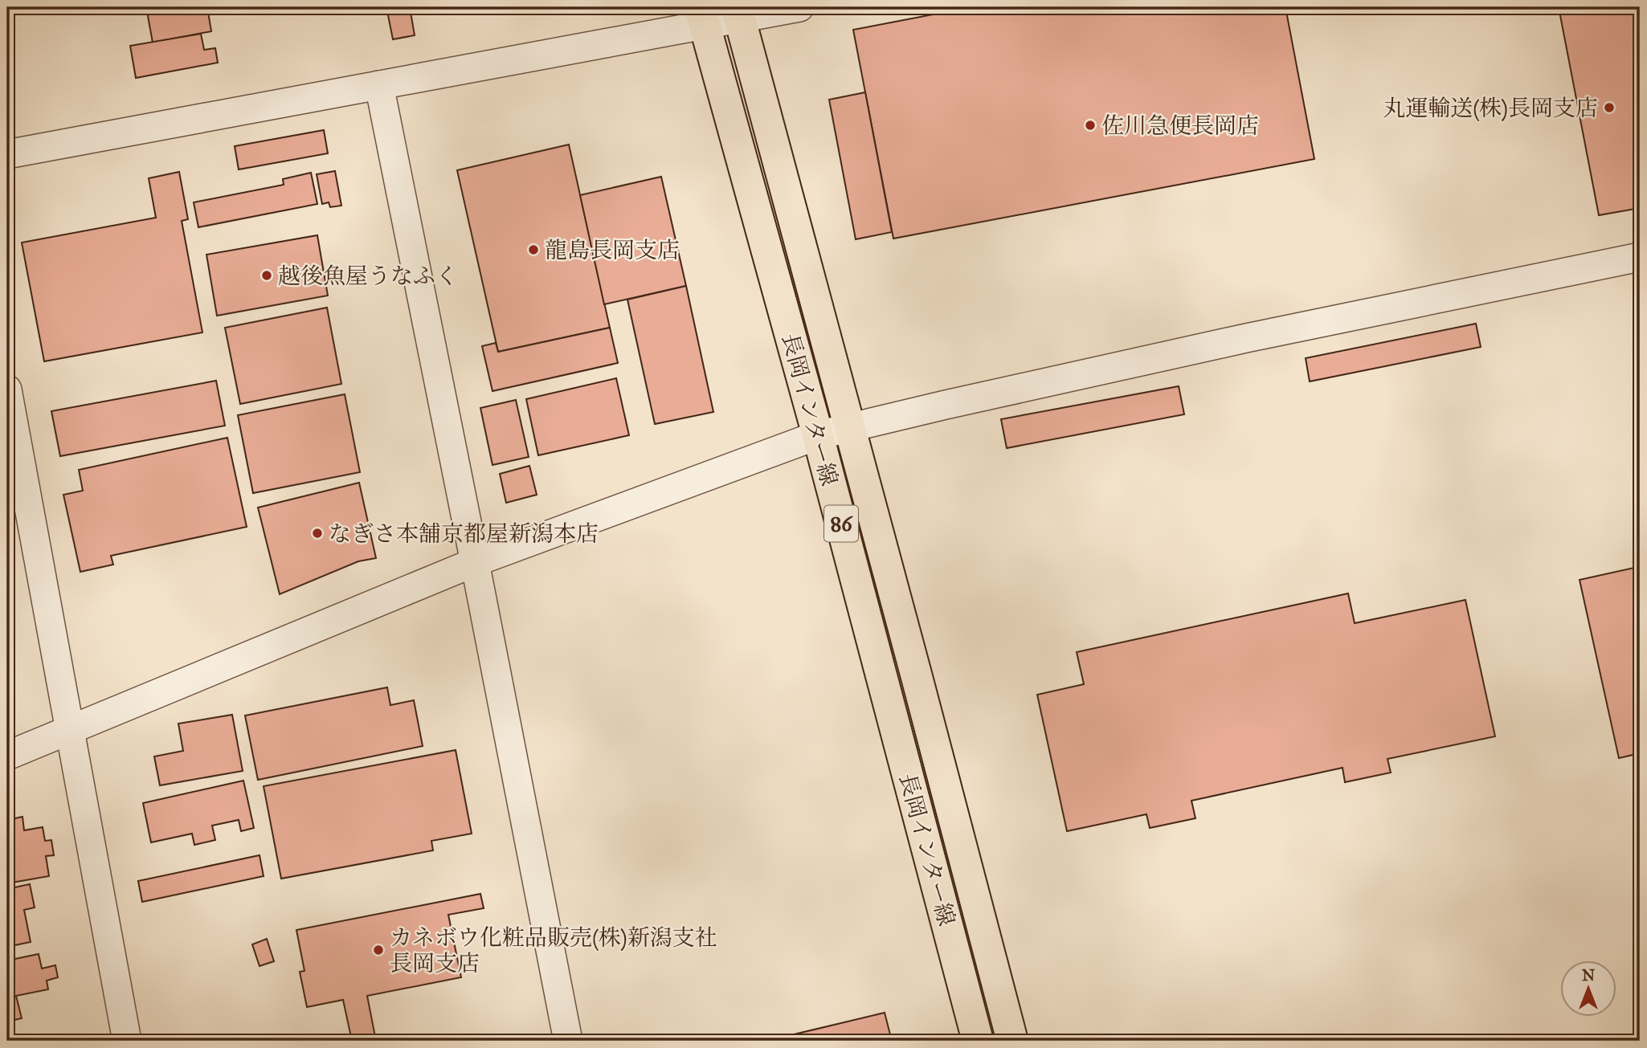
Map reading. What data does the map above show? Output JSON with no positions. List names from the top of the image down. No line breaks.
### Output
{"streets":{"main road":["長岡インター線","86"]},"places":["丸運輸送(株)長岡支店","佐川急便長岡店","龍島長岡支店","越後魚屋うなふく","なぎさ本舗京都屋新潟本店","カネボウ化粧品販売(株)新潟支社 長岡支店"],"north":"top"}
